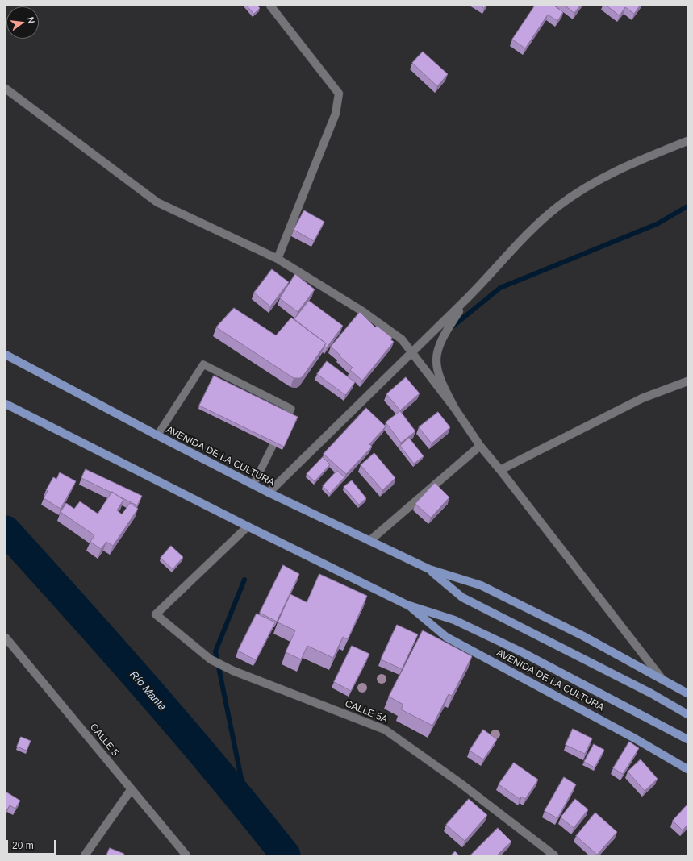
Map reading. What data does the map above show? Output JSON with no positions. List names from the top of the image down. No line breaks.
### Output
{"streets":{"main road":["AVENIDA DE LA CULTURA"],"street":["CALLE 5A","CALLE 5"]},"crossings":[["AVENIDA DE LA CULTURA","CALLE 5A"]],"water":["Río Manta"],"scale_bar":"20 m","north":"right"}
